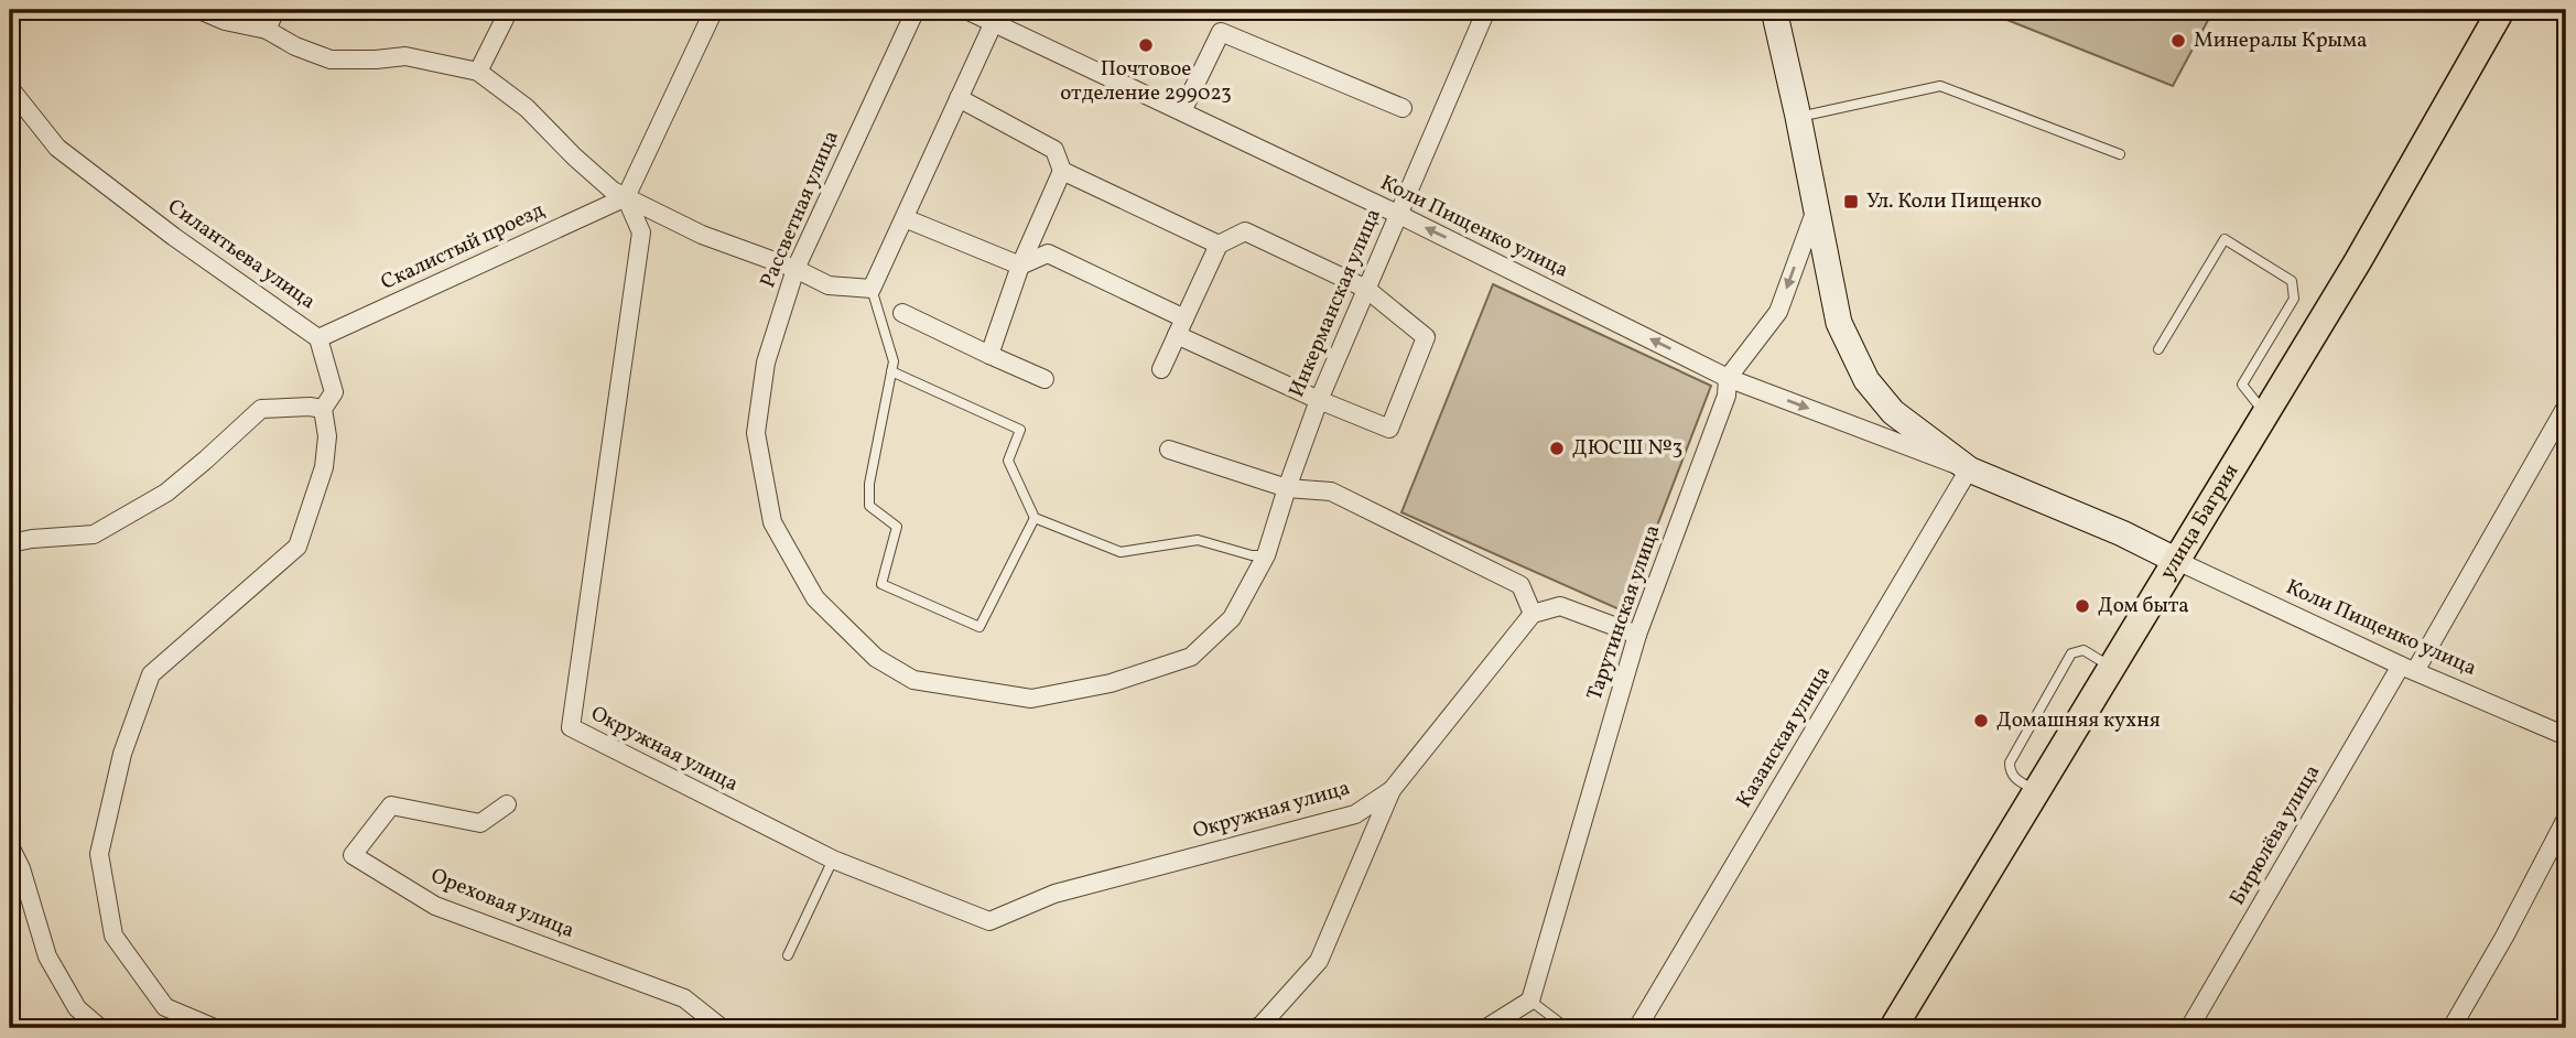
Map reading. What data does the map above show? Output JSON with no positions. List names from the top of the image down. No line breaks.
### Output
{"streets":{"main road":["улица Багрия"],"street":["Рассветная улица","Коли Пищенко улица","Скалистый проезд","Силантьева улица","Инкерманская улица","Тарутинская улица","Казанская улица","Окружная улица","Бирюлёва улица","Ореховая улица"]},"crossings":[["Рассветная улица","Инкерманская улица"],["Коли Пищенко улица","Инкерманская улица"],["Коли Пищенко улица","улица Багрия"],["Коли Пищенко улица","Тарутинская улица"],["Коли Пищенко улица","Казанская улица"],["Коли Пищенко улица","Бирюлёва улица"],["Скалистый проезд","Силантьева улица"],["Скалистый проезд","Окружная улица"]],"places":{"other":["Минералы Крыма","Почтовое отделение 299023","ДЮСШ №3","Дом быта","Домашняя кухня"],"transit":["Ул. Коли Пищенко"]}}
